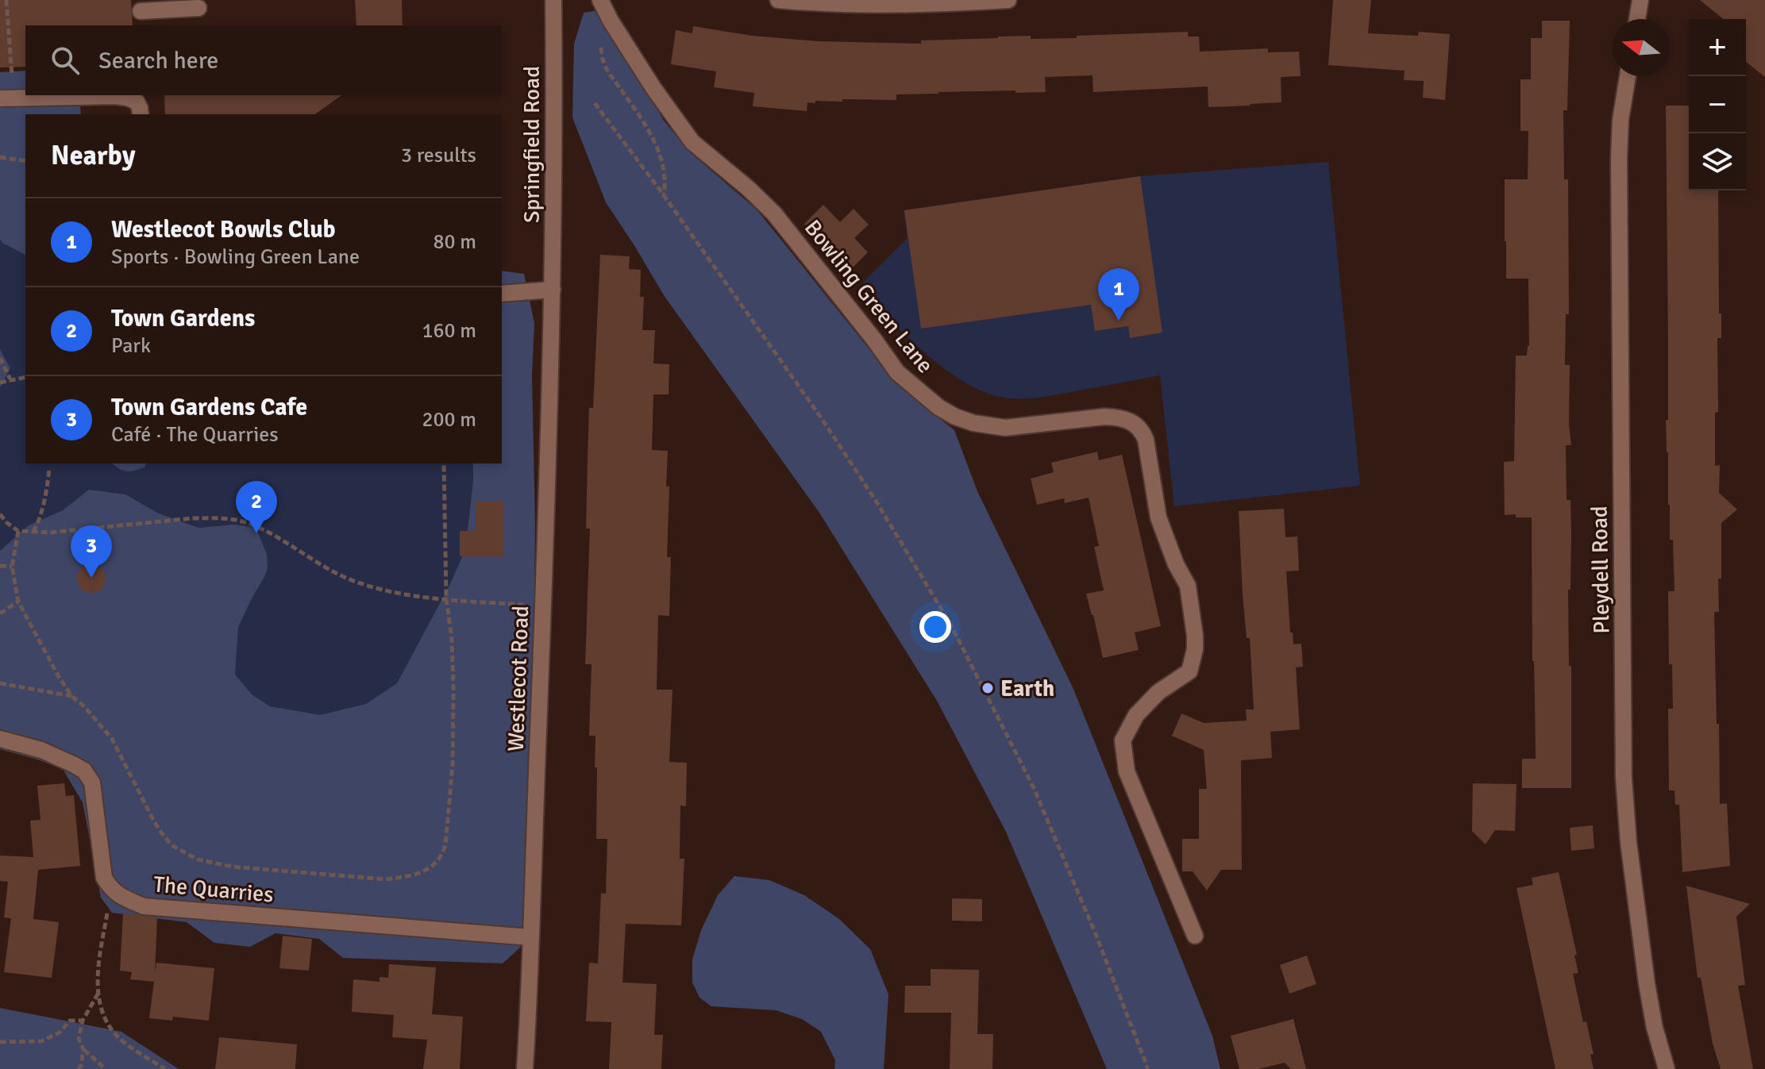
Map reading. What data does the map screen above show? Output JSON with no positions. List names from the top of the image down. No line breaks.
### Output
{"streets":{"street":["Springfield Road","Bowling Green Lane","Pleydell Road","Westlecot Road","The Quarries"]},"crossings":[["Springfield Road","Westlecot Road"],["Westlecot Road","The Quarries"]],"places":["Earth"],"north":"left","page":{"map_buttons":["+","−"],"search":"Search here","heading":["Nearby","3 results"],"list":[{"mark":"1","name":"Westlecot Bowls Club","note":"Sports · Bowling Green Lane","value":"80 m"},{"mark":"2","name":"Town Gardens","note":"Park","value":"160 m"},{"mark":"3","name":"Town Gardens Cafe","note":"Café · The Quarries","value":"200 m"}],"pins":["1","2","3"]}}
